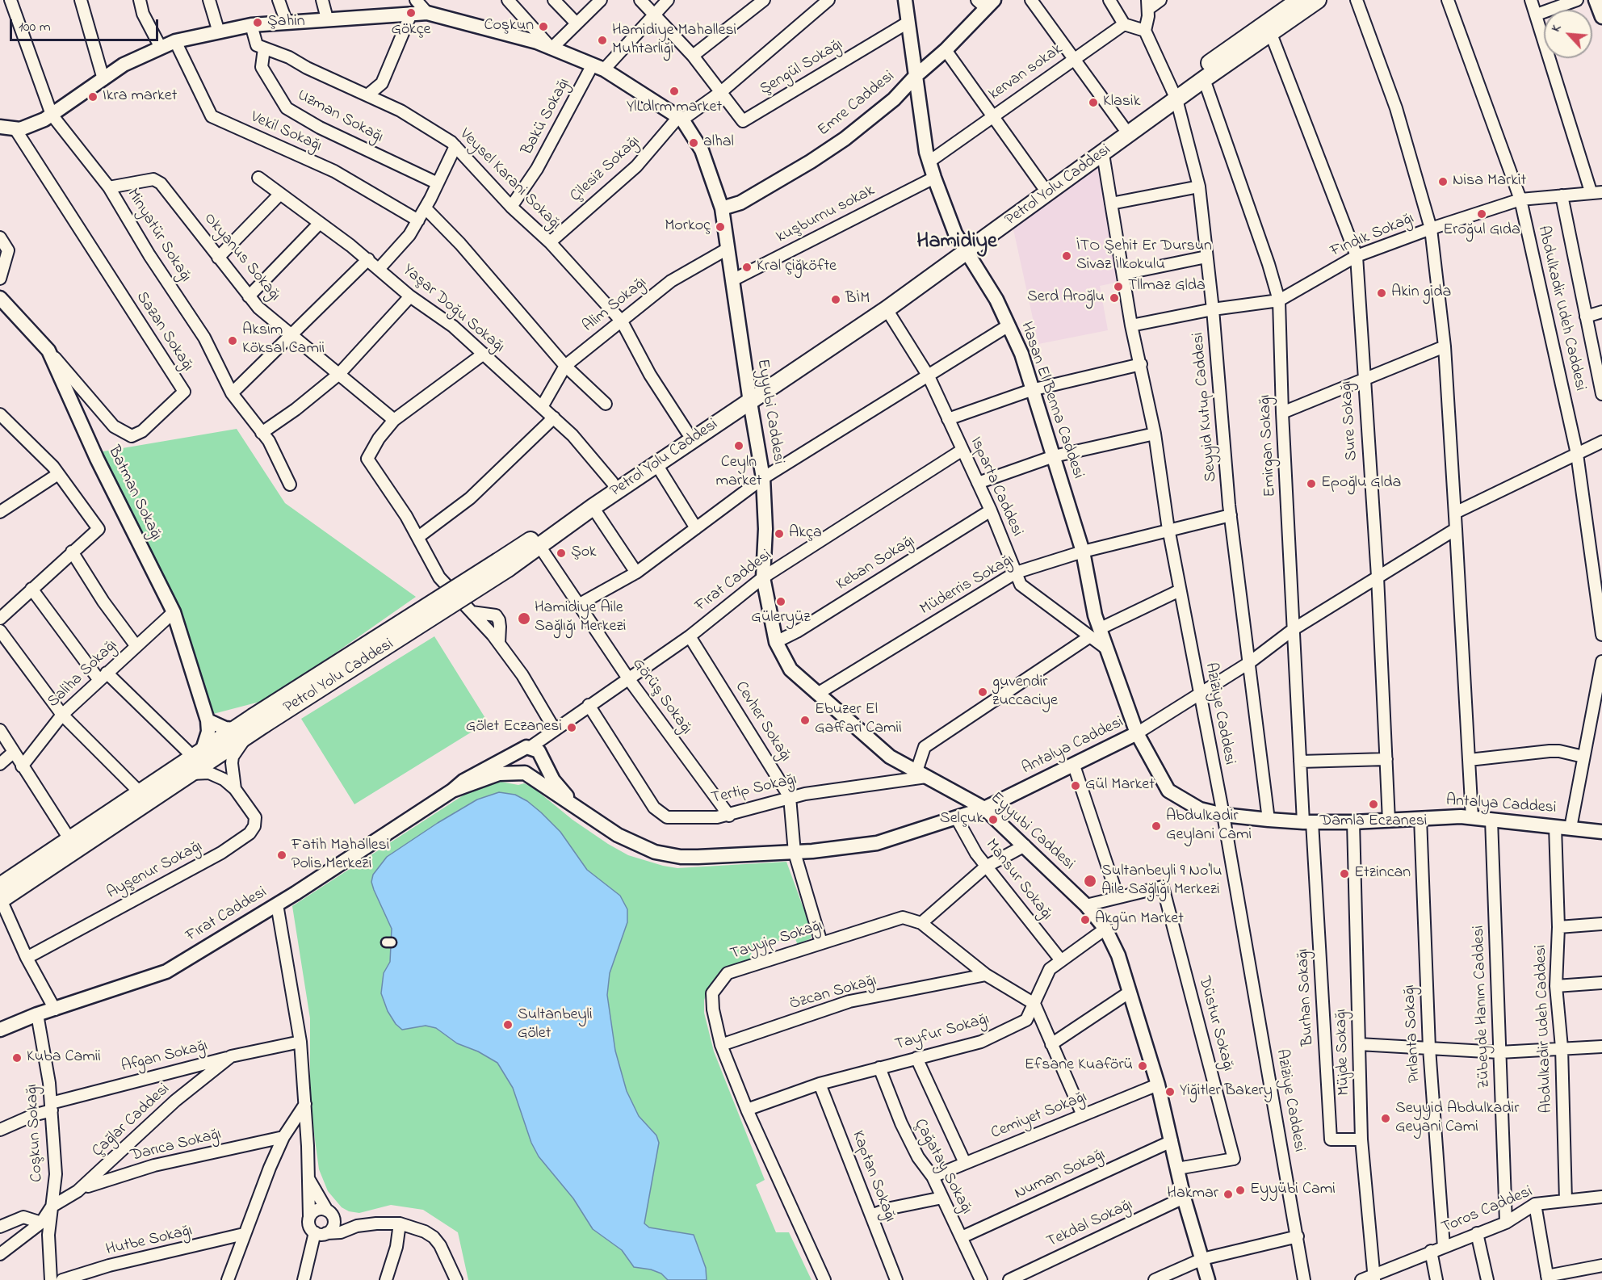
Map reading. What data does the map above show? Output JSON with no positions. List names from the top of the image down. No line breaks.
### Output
{"streets":{"main road":["Petrol Yolu Caddesi"],"street":["Şengül Sokağı","kervan sokak","Emre Caddesi","Uzman Sokağı","Bakü Sokağı","Vekil Sokağı","Çilesiz Sokağı","Veysel Karani Sokağı","kuşburnu sokak","Minyatür Sokağı","Fındık Sokağı","Okyanus Sokağı","Alim Sokağı","Abdulkadir Udeh Caddesi","Yaşar Doğu Sokağı","Sazan Sokağı","Hasan El Benna Caddesi","Seyyid Kutup Caddesi","Eyyubi Caddesi","Sure Sokağı","Emirgan Sokağı","Isparta Caddesi","Batman Sokağı","Keban Sokağı","Fırat Caddesi","Müderris Sokağı","Saliha Sokağı","Görüş Sokağı","Aziziye Caddesi","Cevher Sokağı","Antalya Caddesi","Tertip Sokağı","Ayşenur Sokağı","Mansur Sokağı","Tayyip Sokağı","Özcan Sokağı","Burhan Sokağı","Zübeyde Hanım Caddesi","Düstur Sokağı","Tayfur Sokağı","Pırlanta Sokağı","Müjde Sokağı","Afgan Sokağı","Cemiyet Sokağı","Çağlar Caddesi","Coşkun Sokağı","Darıca Sokağı","Çağatay Sokağı","Numan Sokağı","Kaptan Sokağı","Toros Caddesi","Tekdal Sokağı","Hutbe Sokağı"]},"crossings":[["Şengül Sokağı","Çilesiz Sokağı"],["Şengül Sokağı","Hasan El Benna Caddesi"],["kervan sokak","Hasan El Benna Caddesi"],["Emre Caddesi","Hasan El Benna Caddesi"],["Emre Caddesi","Eyyubi Caddesi"],["Uzman Sokağı","Veysel Karani Sokağı"],["Bakü Sokağı","Veysel Karani Sokağı"],["Bakü Sokağı","Eyyubi Caddesi"],["Vekil Sokağı","Eyyubi Caddesi"],["Çilesiz Sokağı","Veysel Karani Sokağı"],["Çilesiz Sokağı","Eyyubi Caddesi"],["Veysel Karani Sokağı","Petrol Yolu Caddesi"],["Veysel Karani Sokağı","Alim Sokağı"],["Petrol Yolu Caddesi","Yaşar Doğu Sokağı"],["Petrol Yolu Caddesi","Hasan El Benna Caddesi"],["Petrol Yolu Caddesi","Seyyid Kutup Caddesi"],["Petrol Yolu Caddesi","Eyyubi Caddesi"],["Petrol Yolu Caddesi","Sure Sokağı"],["Petrol Yolu Caddesi","Emirgan Sokağı"],["Petrol Yolu Caddesi","Isparta Caddesi"],["Petrol Yolu Caddesi","Görüş Sokağı"],["Petrol Yolu Caddesi","Aziziye Caddesi"],["kuşburnu sokak","Hasan El Benna Caddesi"],["kuşburnu sokak","Eyyubi Caddesi"],["Minyatür Sokağı","Okyanus Sokağı"],["Minyatür Sokağı","Eyyubi Caddesi"],["Fındık Sokağı","Abdulkadir Udeh Caddesi"],["Fındık Sokağı","Seyyid Kutup Caddesi"],["Fındık Sokağı","Sure Sokağı"],["Fındık Sokağı","Emirgan Sokağı"],["Fındık Sokağı","Aziziye Caddesi"],["Alim Sokağı","Yaşar Doğu Sokağı"],["Alim Sokağı","Eyyubi Caddesi"],["Abdulkadir Udeh Caddesi","Antalya Caddesi"],["Abdulkadir Udeh Caddesi","Toros Caddesi"],["Sazan Sokağı","Eyyubi Caddesi"],["Sazan Sokağı","Batman Sokağı"],["Hasan El Benna Caddesi","Isparta Caddesi"],["Hasan El Benna Caddesi","Müderris Sokağı"],["Hasan El Benna Caddesi","Antalya Caddesi"],["Seyyid Kutup Caddesi","Müderris Sokağı"],["Seyyid Kutup Caddesi","Antalya Caddesi"],["Eyyubi Caddesi","Keban Sokağı"],["Eyyubi Caddesi","Fırat Caddesi"],["Eyyubi Caddesi","Müderris Sokağı"],["Eyyubi Caddesi","Antalya Caddesi"],["Eyyubi Caddesi","Tertip Sokağı"],["Eyyubi Caddesi","Düstur Sokağı"],["Eyyubi Caddesi","Tayfur Sokağı"],["Eyyubi Caddesi","Cemiyet Sokağı"],["Eyyubi Caddesi","Numan Sokağı"],["Eyyubi Caddesi","Tekdal Sokağı"],["Sure Sokağı","Antalya Caddesi"],["Emirgan Sokağı","Antalya Caddesi"],["Emirgan Sokağı","Burhan Sokağı"],["Isparta Caddesi","Keban Sokağı"],["Isparta Caddesi","Fırat Caddesi"],["Isparta Caddesi","Müderris Sokağı"],["Batman Sokağı","Saliha Sokağı"],["Fırat Caddesi","Görüş Sokağı"],["Fırat Caddesi","Cevher Sokağı"],["Fırat Caddesi","Tertip Sokağı"],["Fırat Caddesi","Coşkun Sokağı"],["Müderris Sokağı","Aziziye Caddesi"],["Görüş Sokağı","Tertip Sokağı"],["Aziziye Caddesi","Antalya Caddesi"],["Cevher Sokağı","Antalya Caddesi"],["Cevher Sokağı","Tertip Sokağı"],["Cevher Sokağı","Tayyip Sokağı"],["Antalya Caddesi","Mansur Sokağı"],["Antalya Caddesi","Burhan Sokağı"],["Antalya Caddesi","Zübeyde Hanım Caddesi"],["Antalya Caddesi","Pırlanta Sokağı"],["Antalya Caddesi","Müjde Sokağı"],["Mansur Sokağı","Tayfur Sokağı"],["Tayyip Sokağı","Özcan Sokağı"],["Tayyip Sokağı","Tayfur Sokağı"],["Burhan Sokağı","Müjde Sokağı"],["Zübeyde Hanım Caddesi","Toros Caddesi"],["Tayfur Sokağı","Çağatay Sokağı"],["Tayfur Sokağı","Kaptan Sokağı"],["Pırlanta Sokağı","Toros Caddesi"],["Müjde Sokağı","Toros Caddesi"],["Afgan Sokağı","Çağlar Caddesi"],["Afgan Sokağı","Coşkun Sokağı"],["Cemiyet Sokağı","Çağatay Sokağı"],["Çağlar Caddesi","Coşkun Sokağı"],["Çağlar Caddesi","Darıca Sokağı"],["Çağatay Sokağı","Numan Sokağı"]],"districts":["Hamidiye"],"places":["Gökçe","Şahin","Coşkun","Hamidiye Mahallesi Muhtarlığı","YlLdlrm market","Ikra market","Klasik","alhal","Nisa Markit","Eroğul Gıda","Morkoç","İTO Şehit Er Dursun Sivaz İlkokulu","Kral çiğköfte","Tllmaz Glda","Akin gida","Serd Aroğlu","BİM","Aksım Köksal Camii","Ceyln market","Epoğlu Glda","Akça","Şok","Güleryüz","Hamidiye Aile Sağlığı Merkezi","guvendir zuccaciye","Ebuzer El Gaffari Camii","Gölet Eczanesi","Gül Market","Damla Eczanesi","Selçuk","Abdulkadir Geylani Cami","Fatih Mahallesi Polis Merkezi","Etzincan","Sultanbeyli 9 No'lu Aile Sağlığı Merkezi","Akgün Market","Sultanbeyli Gölet","Kuba Camii","Efsane Kuaförü","Yiğitler Bakery","Seyyid Abdulkadir Geyani Cami","Eyyübi Cami","Hakmar"],"scale_bar":"100 m","north":"top left"}
